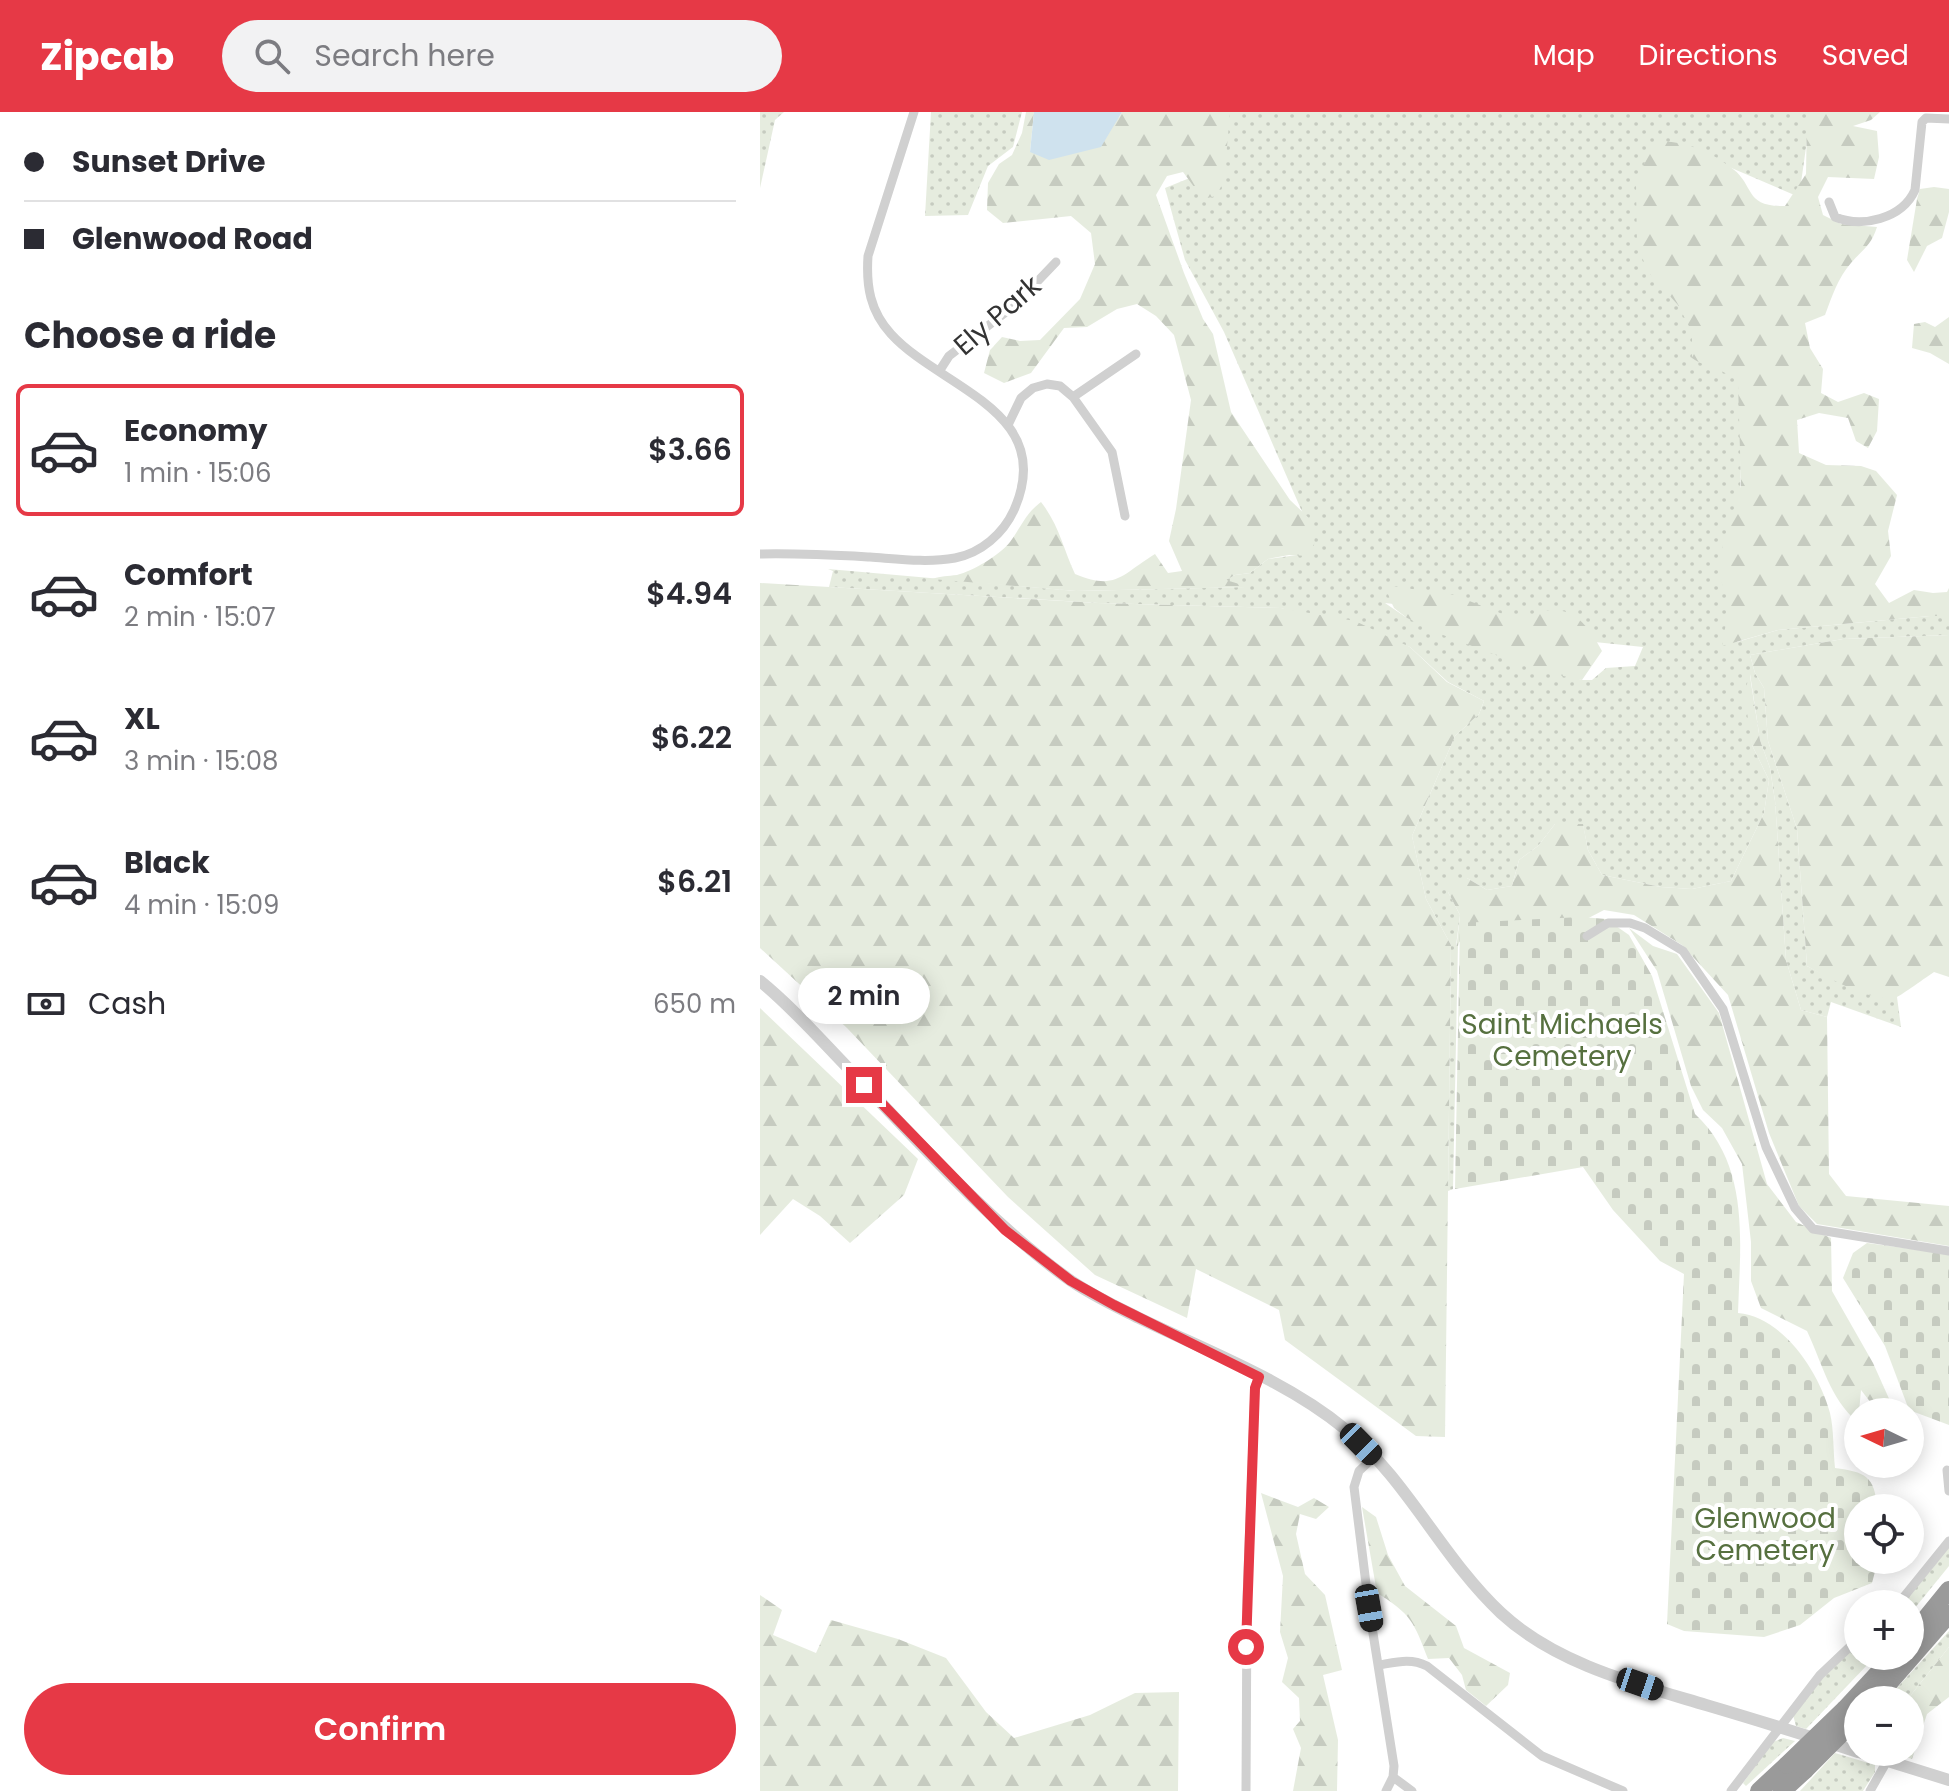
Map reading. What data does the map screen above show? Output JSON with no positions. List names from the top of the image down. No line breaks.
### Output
{"streets":{"street":["Ely Park"]},"parks":["Saint Michaels Cemetery","Glenwood Cemetery"],"north":"left","page":{"header":"Zipcab","search":"Search here","nav":["Map","Directions","Saved"],"banner":["Sunset Drive","Glenwood Road"],"heading":"Choose a ride","list":[{"name":"Economy","note":"1 min · 15:06","value":"$3.66"},{"name":"Comfort","note":"2 min · 15:07","value":"$4.94"},{"name":"XL","note":"3 min · 15:08","value":"$6.22"},{"name":"Black","note":"4 min · 15:09","value":"$6.21"}],"pay":["Cash","650 m"],"bubble":"2 min","map_buttons":["+","−"],"buttons":"Confirm"}}
